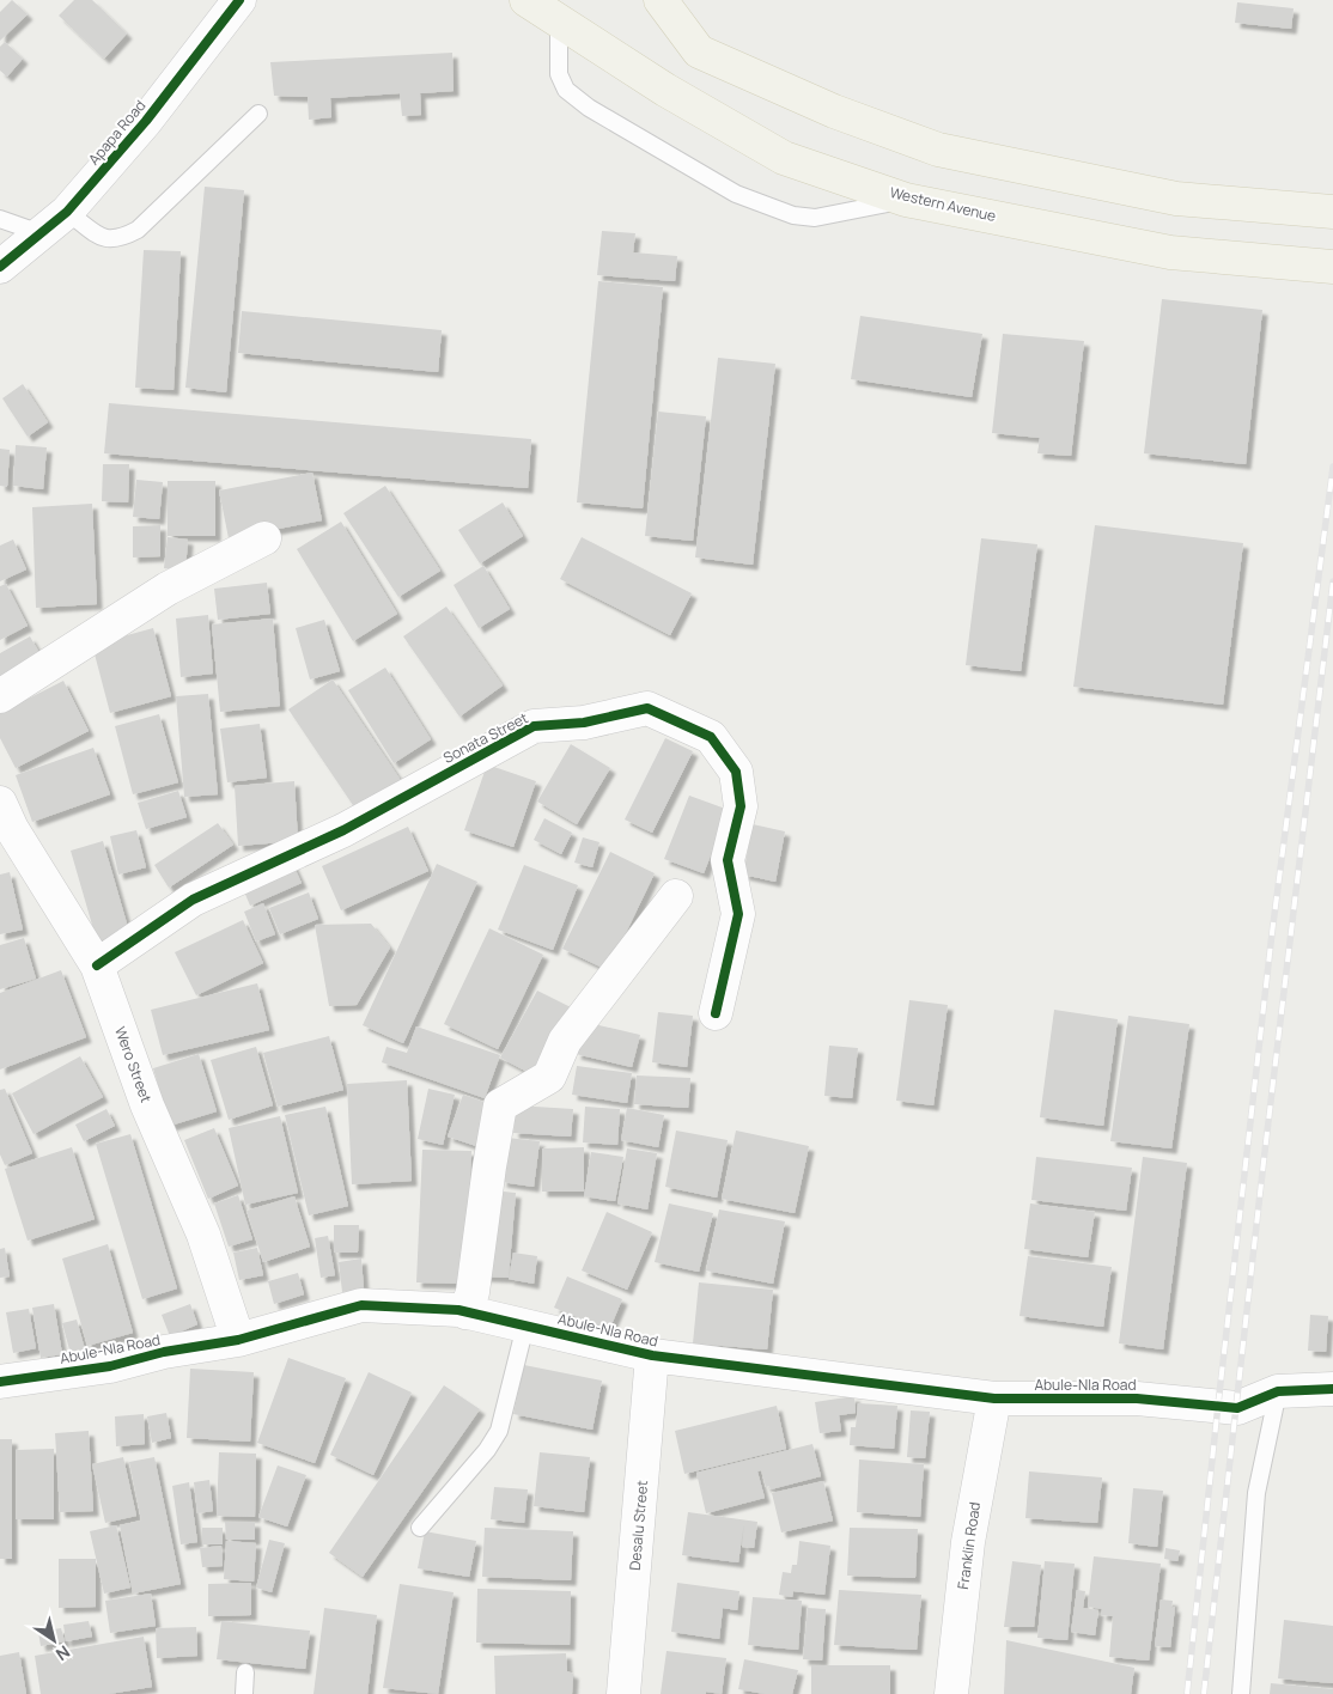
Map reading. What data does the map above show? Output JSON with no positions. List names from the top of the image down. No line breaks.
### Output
{"streets":{"main road":["Western Avenue"],"street":["Apapa Road","Sonata Street","Wero Street","Abule-Nla Road","Desalu Street","Franklin Road"]},"crossings":[["Sonata Street","Wero Street"],["Wero Street","Abule-Nla Road"],["Abule-Nla Road","Desalu Street"],["Abule-Nla Road","Franklin Road"]],"north":"bottom right"}
